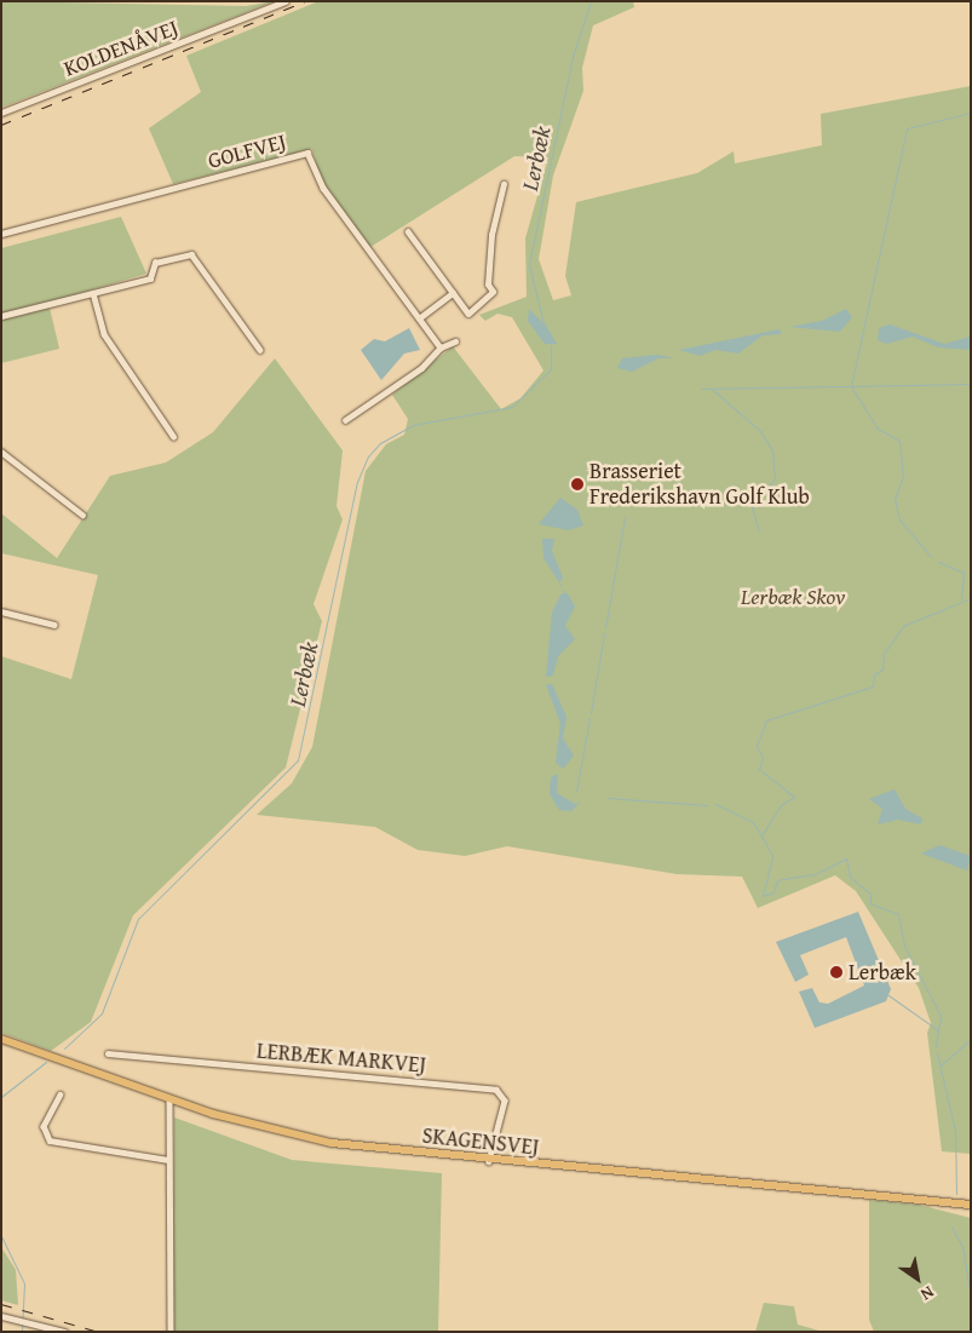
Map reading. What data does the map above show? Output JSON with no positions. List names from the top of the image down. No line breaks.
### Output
{"streets":{"main road":["SKAGENSVEJ"],"street":["KOLDENÅVEJ","GOLFVEJ","LERBÆK MARKVEJ"]},"crossings":[["LERBÆK MARKVEJ","SKAGENSVEJ"]],"water":["Lerbæk"],"parks":["Lerbæk Skov"],"places":["Brasseriet Frederikshavn Golf Klub","Lerbæk"],"north":"bottom right"}
